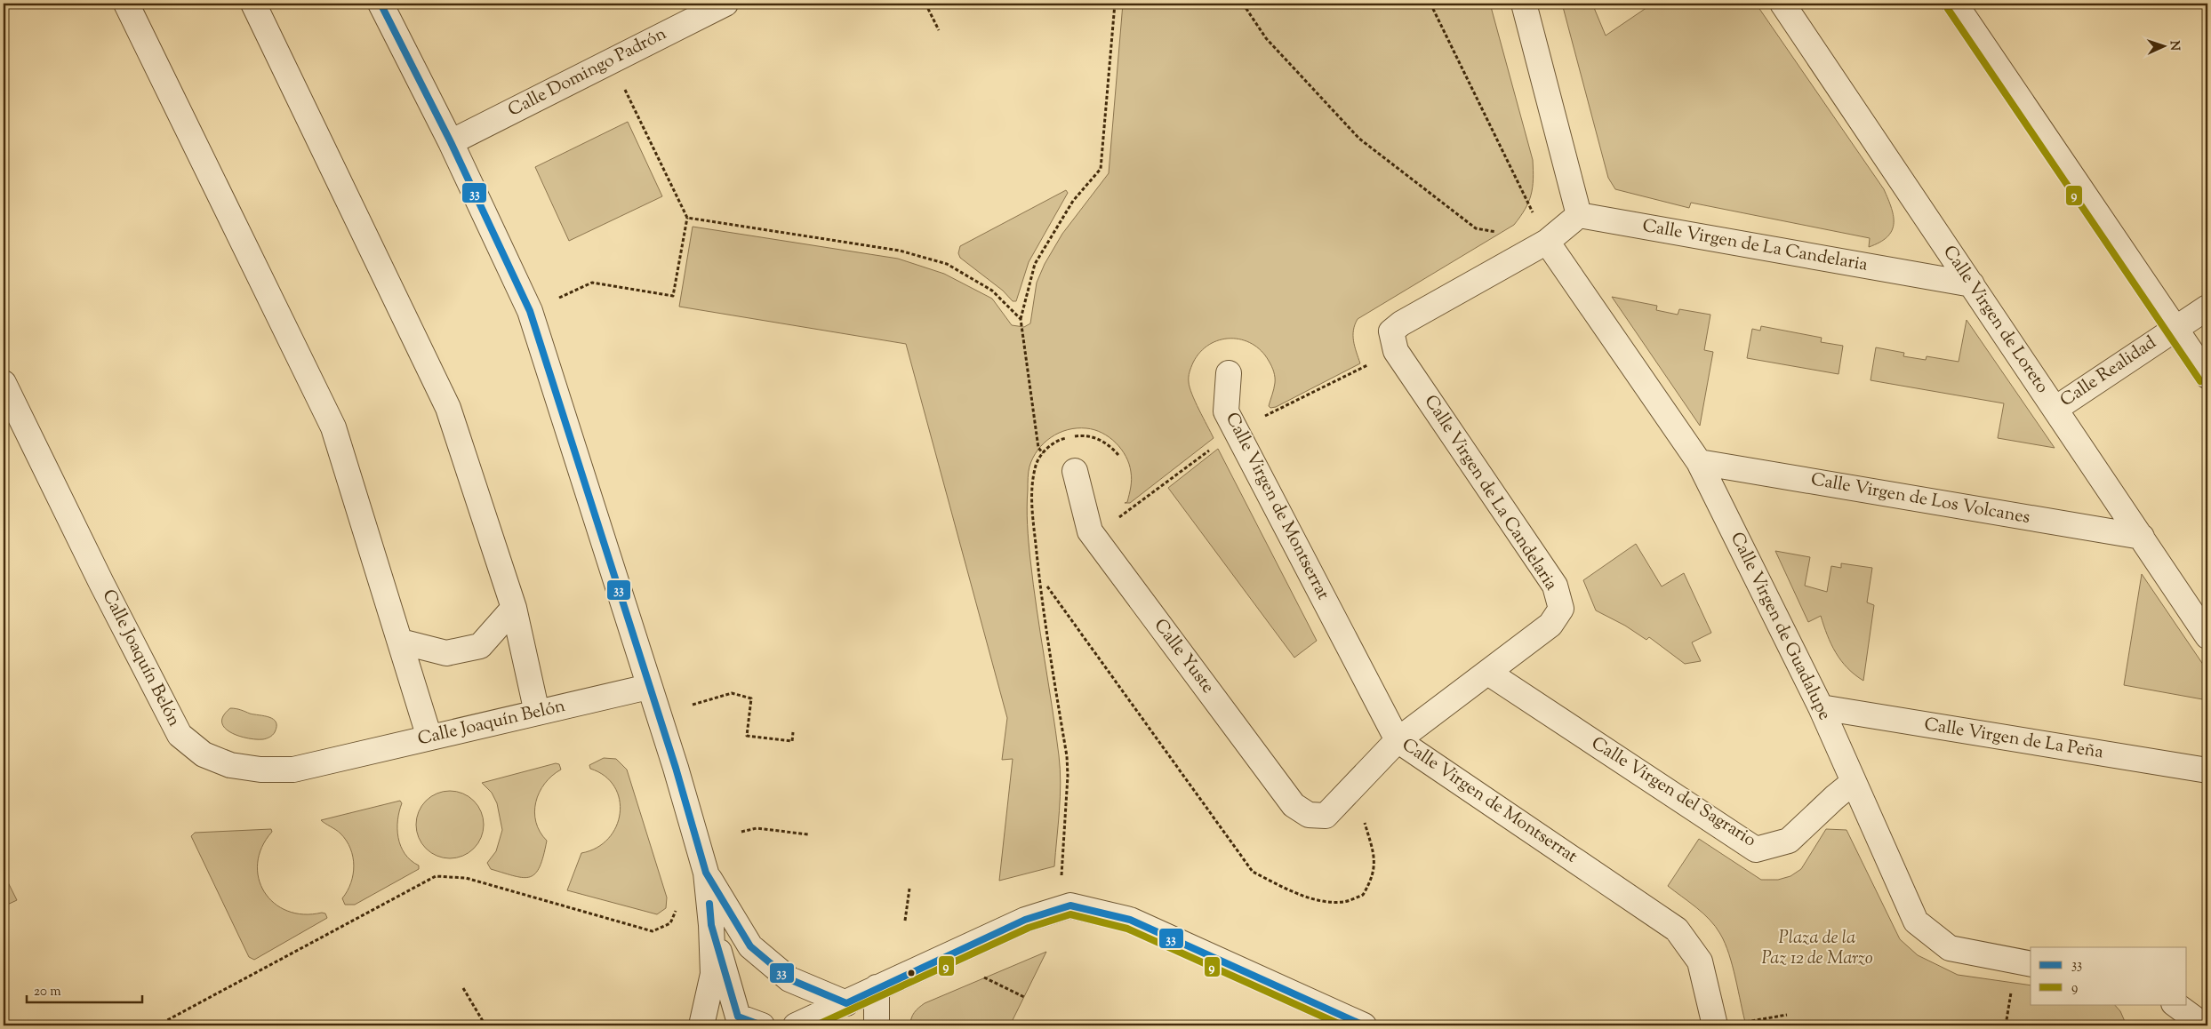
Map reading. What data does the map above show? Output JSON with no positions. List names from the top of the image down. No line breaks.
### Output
{"streets":{"street":["Calle Domingo Padrón","Calle Virgen de La Candelaria","Calle Virgen de Loreto","Calle Realidad","Calle Virgen de Los Volcanes","Calle Virgen de Montserrat","Calle Virgen de Guadalupe","Calle Yuste","Calle Joaquín Belón","Calle Virgen de La Peña","Calle Virgen del Sagrario"]},"crossings":[["Calle Virgen de La Candelaria","Calle Virgen de Loreto"],["Calle Virgen de La Candelaria","Calle Virgen de Montserrat"],["Calle Virgen de La Candelaria","Calle Virgen de Guadalupe"],["Calle Virgen de La Candelaria","Calle Yuste"],["Calle Virgen de La Candelaria","Calle Virgen del Sagrario"],["Calle Virgen de Loreto","Calle Realidad"],["Calle Virgen de Loreto","Calle Virgen de Los Volcanes"],["Calle Virgen de Los Volcanes","Calle Virgen de Guadalupe"],["Calle Virgen de Guadalupe","Calle Virgen de La Peña"],["Calle Virgen de Guadalupe","Calle Virgen del Sagrario"]],"parks":["Plaza de la Paz 12 de Marzo"],"lines":["transit line 33","transit line 9"],"legend":["33","9"],"scale_bar":"20 m","north":"right"}
